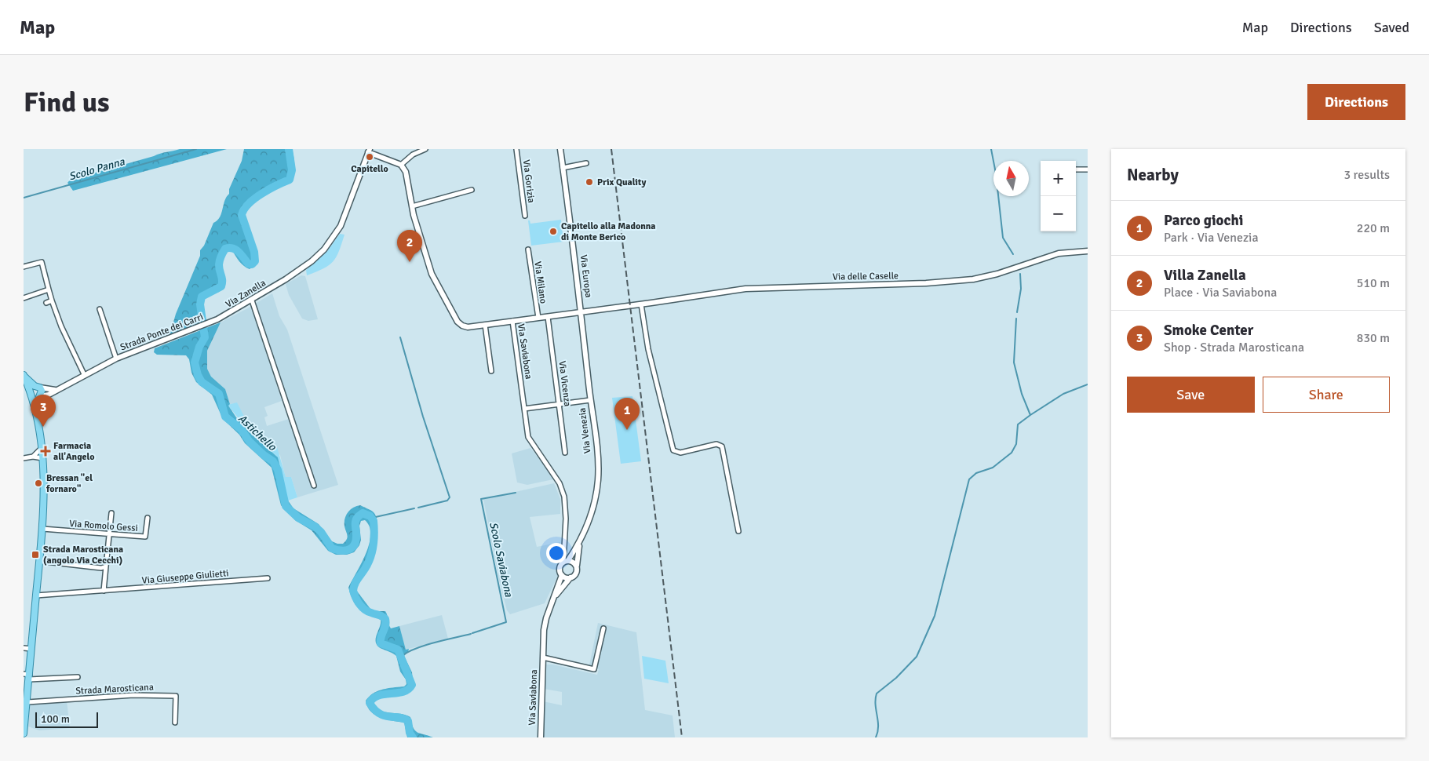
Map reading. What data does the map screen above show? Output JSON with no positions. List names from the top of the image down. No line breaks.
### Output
{"streets":{"street":["Via Gorizia","Via Europa","Via delle Caselle","Via Milano","Via Zanella","Strada Ponte dei Carri","Via Saviabona","Via Vicenza","Via Venezia","Via Romolo Gessi","Via Giuseppe Giulietti","Strada Marosticana"]},"crossings":[["Via Europa","Via delle Caselle"],["Via Europa","Via Venezia"],["Via delle Caselle","Via Milano"],["Via delle Caselle","Via Saviabona"],["Via delle Caselle","Via Vicenza"],["Via delle Caselle","Via Venezia"],["Via Zanella","Strada Ponte dei Carri"],["Via Saviabona","Via Venezia"]],"water":["Scolo Panna","Astichello","Scolo Saviabona"],"places":{"other":["Capitello","Prix Quality","Capitello alla Madonna di Monte Berico","Bressan \"el fornaro\""],"health":["Farmacia all'Angelo"],"transit":["Strada Marosticana (angolo Via Cecchi)"]},"scale_bar":"100 m","north":"top","page":{"header":"Map","nav":["Map","Directions","Saved"],"buttons":["Directions",["Save","Share"]],"title":"Find us","heading":["Nearby","3 results"],"map_buttons":["+","−"],"list":[{"mark":"1","name":"Parco giochi","note":"Park · Via Venezia","value":"220 m"},{"mark":"2","name":"Villa Zanella","note":"Place · Via Saviabona","value":"510 m"},{"mark":"3","name":"Smoke Center","note":"Shop · Strada Marosticana","value":"830 m"}],"pins":["2","3","1"],"scale":"100 m"}}
